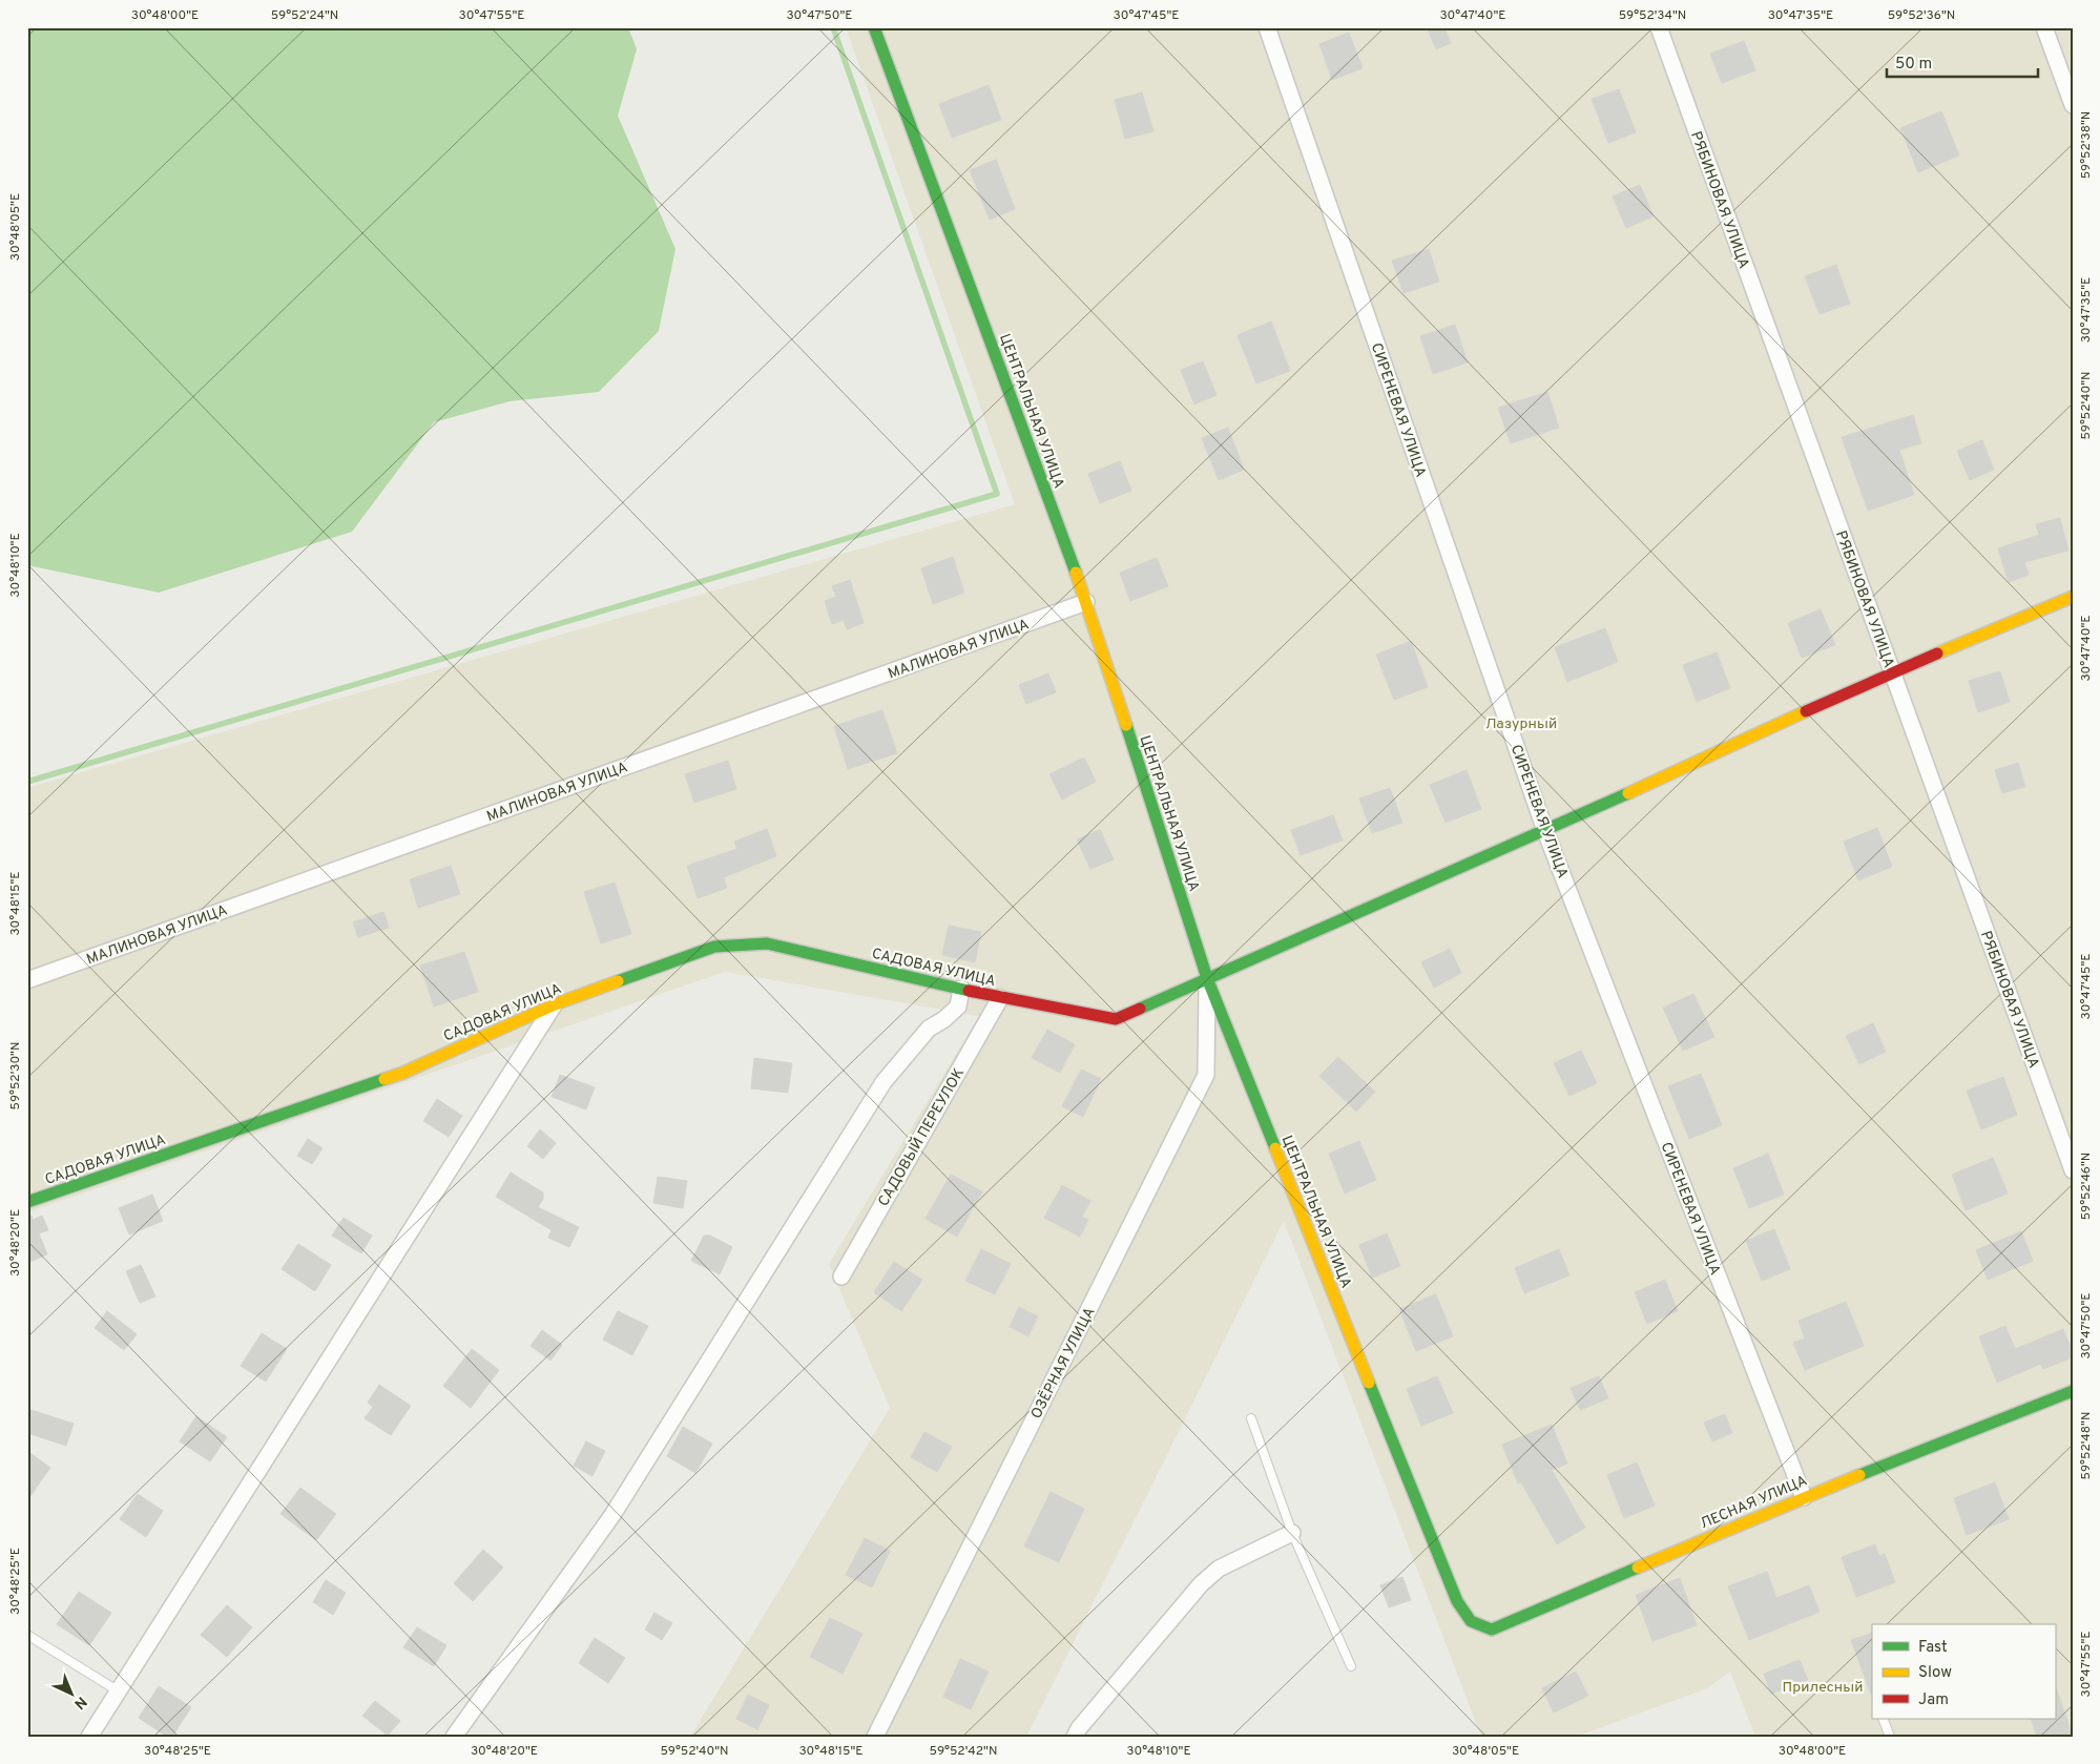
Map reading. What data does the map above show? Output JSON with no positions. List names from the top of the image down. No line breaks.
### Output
{"streets":{"street":["РЯБИНОВАЯ УЛИЦА","СИРЕНЕВАЯ УЛИЦА","ЦЕНТРАЛЬНАЯ УЛИЦА","МАЛИНОВАЯ УЛИЦА","САДОВАЯ УЛИЦА","САДОВЫЙ ПЕРЕУЛОК","ОЗЁРНАЯ УЛИЦА","ЛЕСНАЯ УЛИЦА"]},"crossings":[["РЯБИНОВАЯ УЛИЦА","САДОВАЯ УЛИЦА"],["СИРЕНЕВАЯ УЛИЦА","САДОВАЯ УЛИЦА"],["СИРЕНЕВАЯ УЛИЦА","ЛЕСНАЯ УЛИЦА"],["ЦЕНТРАЛЬНАЯ УЛИЦА","МАЛИНОВАЯ УЛИЦА"],["ЦЕНТРАЛЬНАЯ УЛИЦА","САДОВАЯ УЛИЦА"],["ЦЕНТРАЛЬНАЯ УЛИЦА","ОЗЁРНАЯ УЛИЦА"],["ЦЕНТРАЛЬНАЯ УЛИЦА","ЛЕСНАЯ УЛИЦА"],["САДОВАЯ УЛИЦА","САДОВЫЙ ПЕРЕУЛОК"],["САДОВАЯ УЛИЦА","ОЗЁРНАЯ УЛИЦА"]],"parks":["Лазурный","Прилесный"],"legend":["Fast","Slow","Jam"],"scale_bar":"50 m","north":"bottom right","coordinates":["30°48'00\"E","59°52'24\"N","30°47'55\"E","30°47'50\"E","30°47'45\"E","30°47'40\"E","59°52'34\"N","30°47'35\"E","59°52'36\"N","59°52'38\"N","30°48'05\"E","59°52'40\"N","30°48'10\"E","30°48'15\"E","59°52'30\"N","59°52'46\"N","30°48'20\"E","59°52'48\"N","30°48'25\"E","59°52'42\"N"]}
